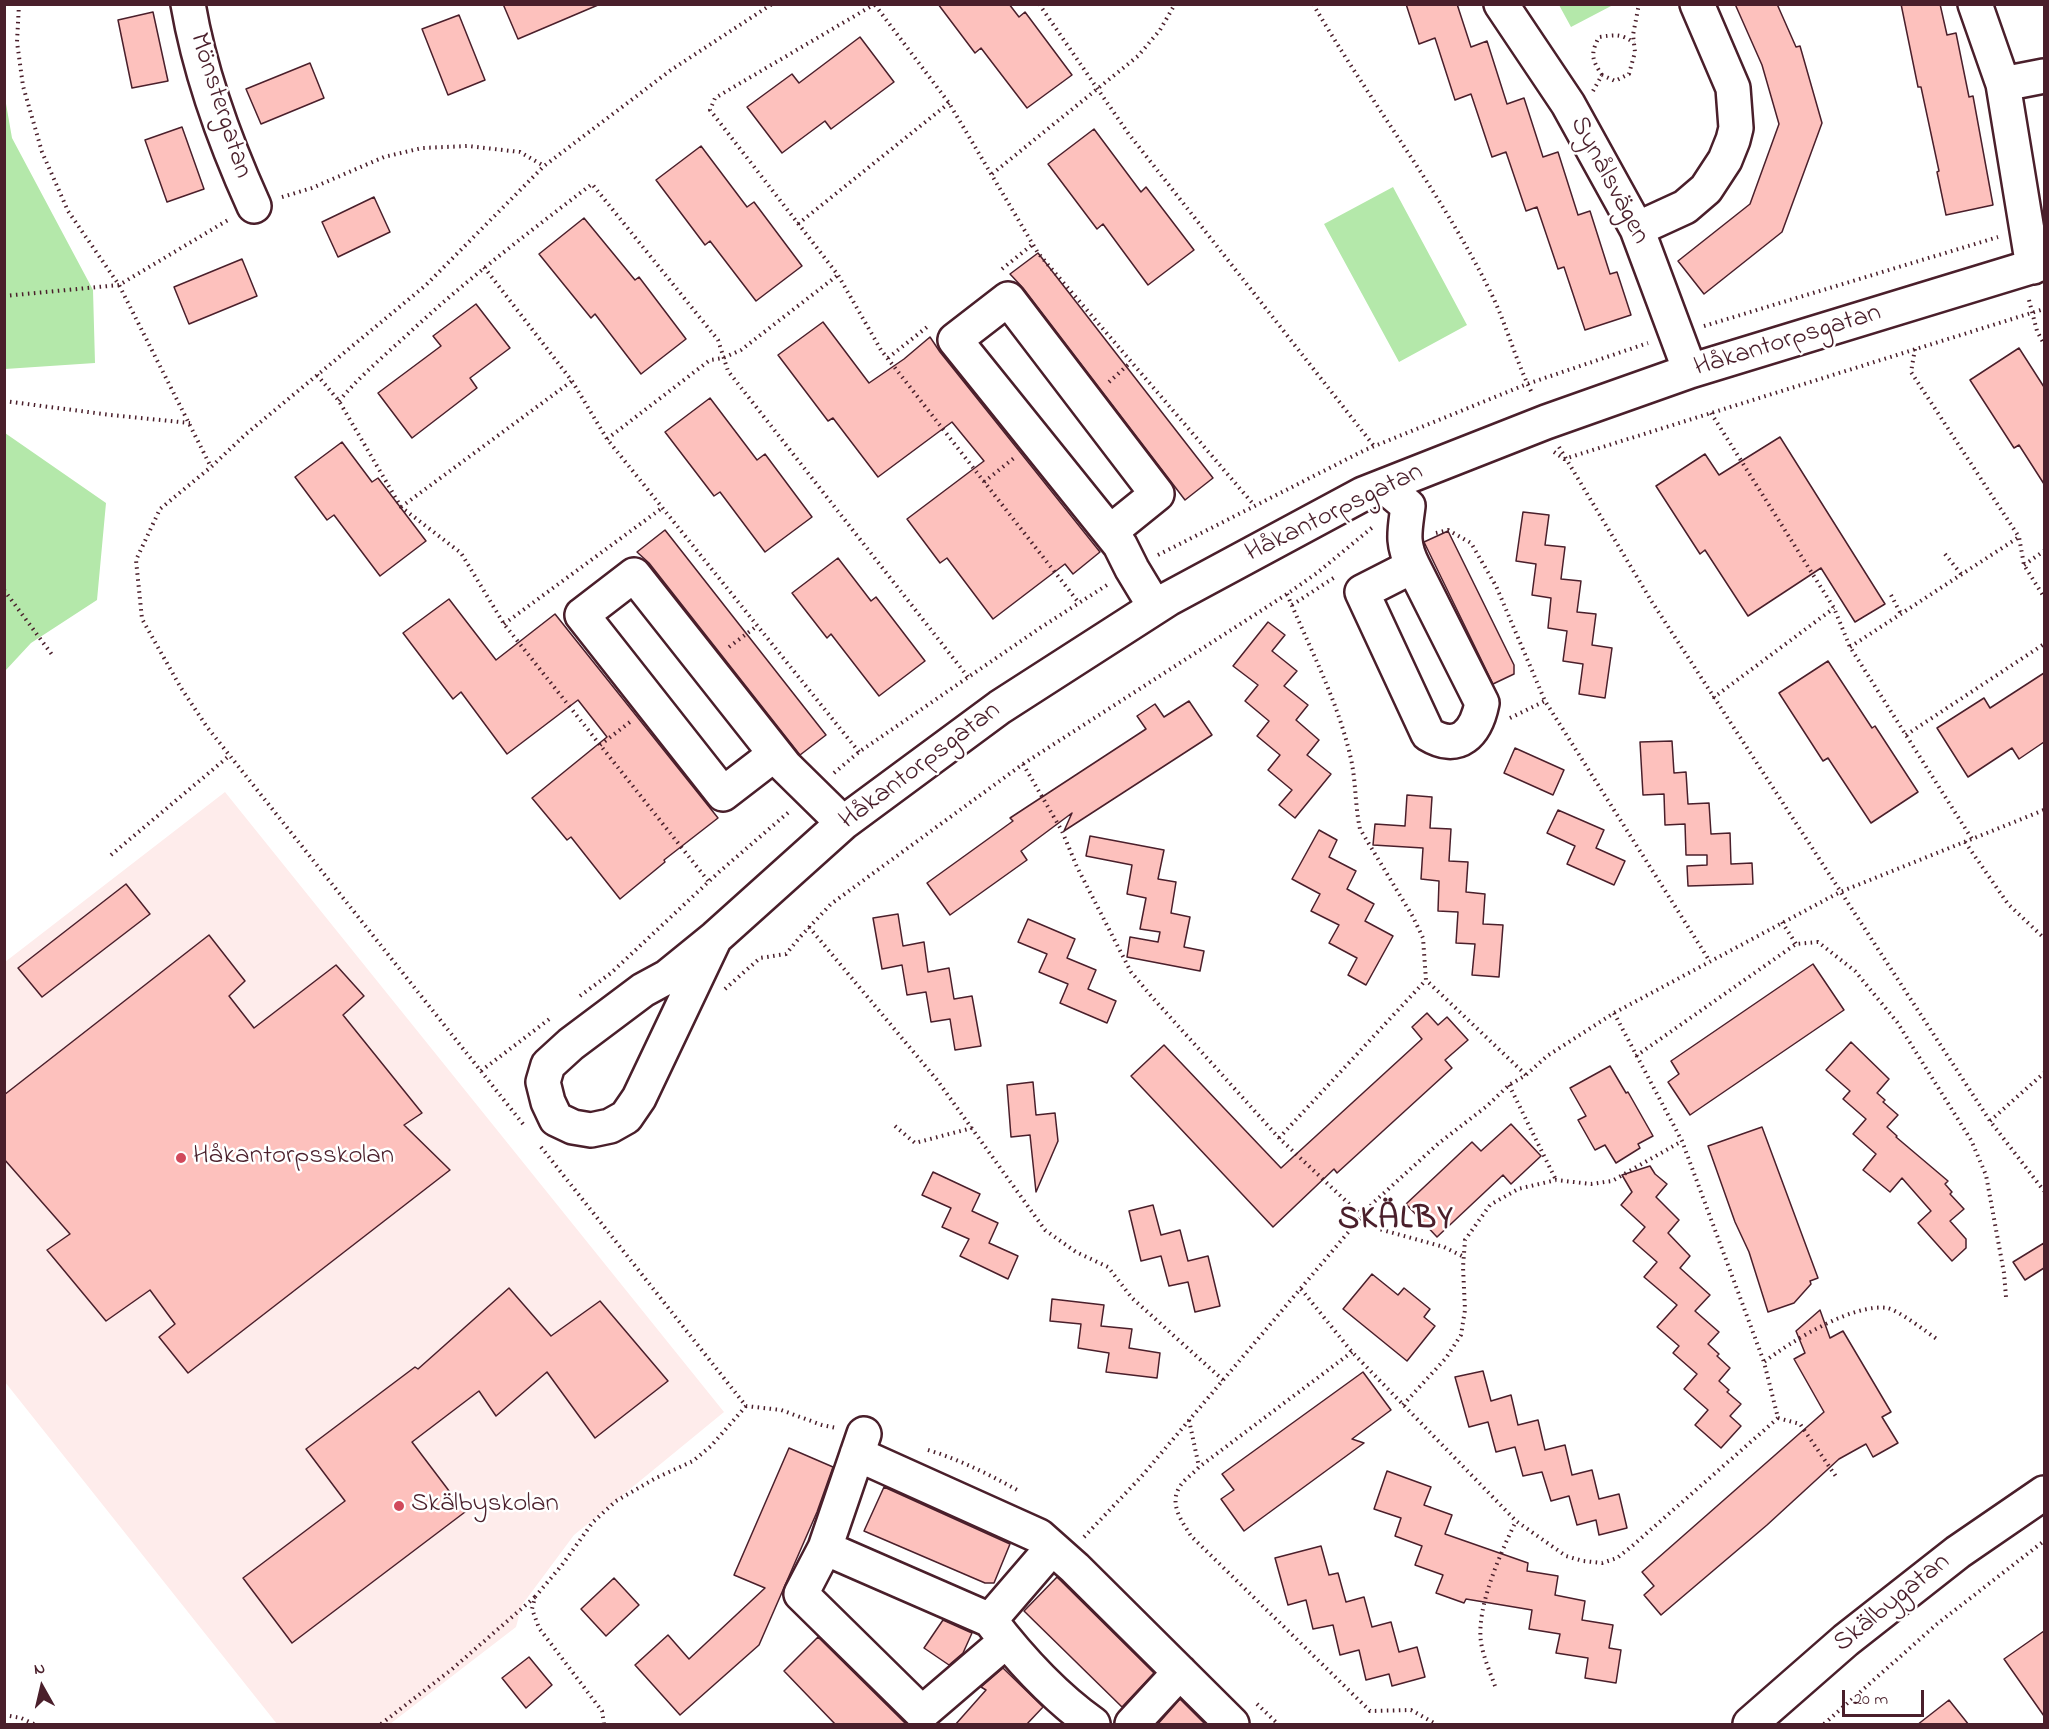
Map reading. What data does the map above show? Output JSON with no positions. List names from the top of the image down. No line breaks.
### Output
{"streets":{"street":["Mönstergatan","Synålsvägen","Håkantorpsgatan","Skälbygatan"]},"crossings":[["Synålsvägen","Håkantorpsgatan"]],"districts":["SKÄLBY"],"places":["Håkantorpsskolan","Skälbyskolan"],"scale_bar":"20 m","north":"top"}
